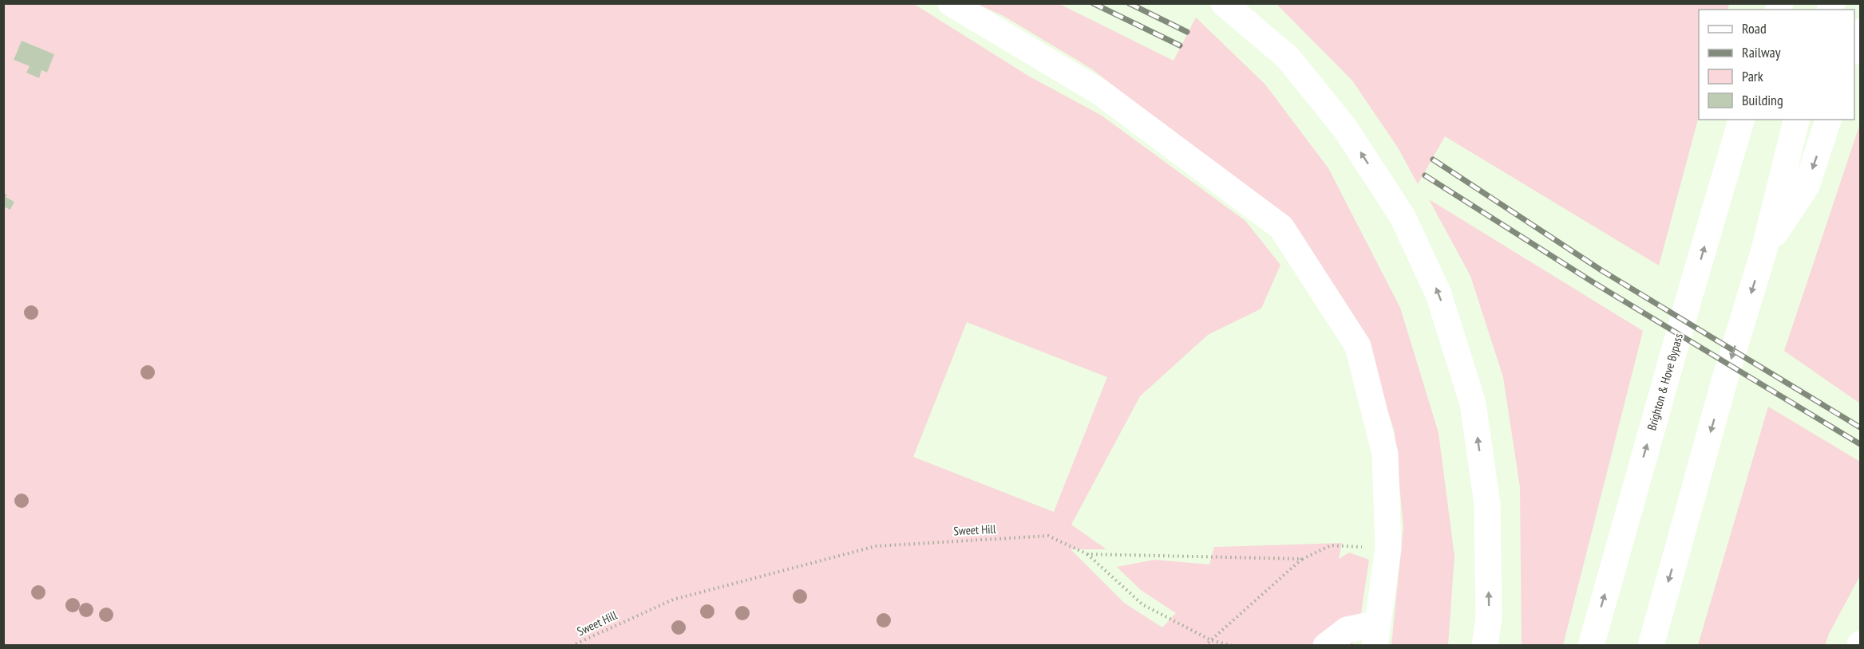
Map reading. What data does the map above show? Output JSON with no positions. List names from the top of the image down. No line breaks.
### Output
{"streets":{"main road":["Brighton & Hove Bypass"],"path":["Sweet Hill"]},"legend":["Road","Railway","Park","Building"]}
